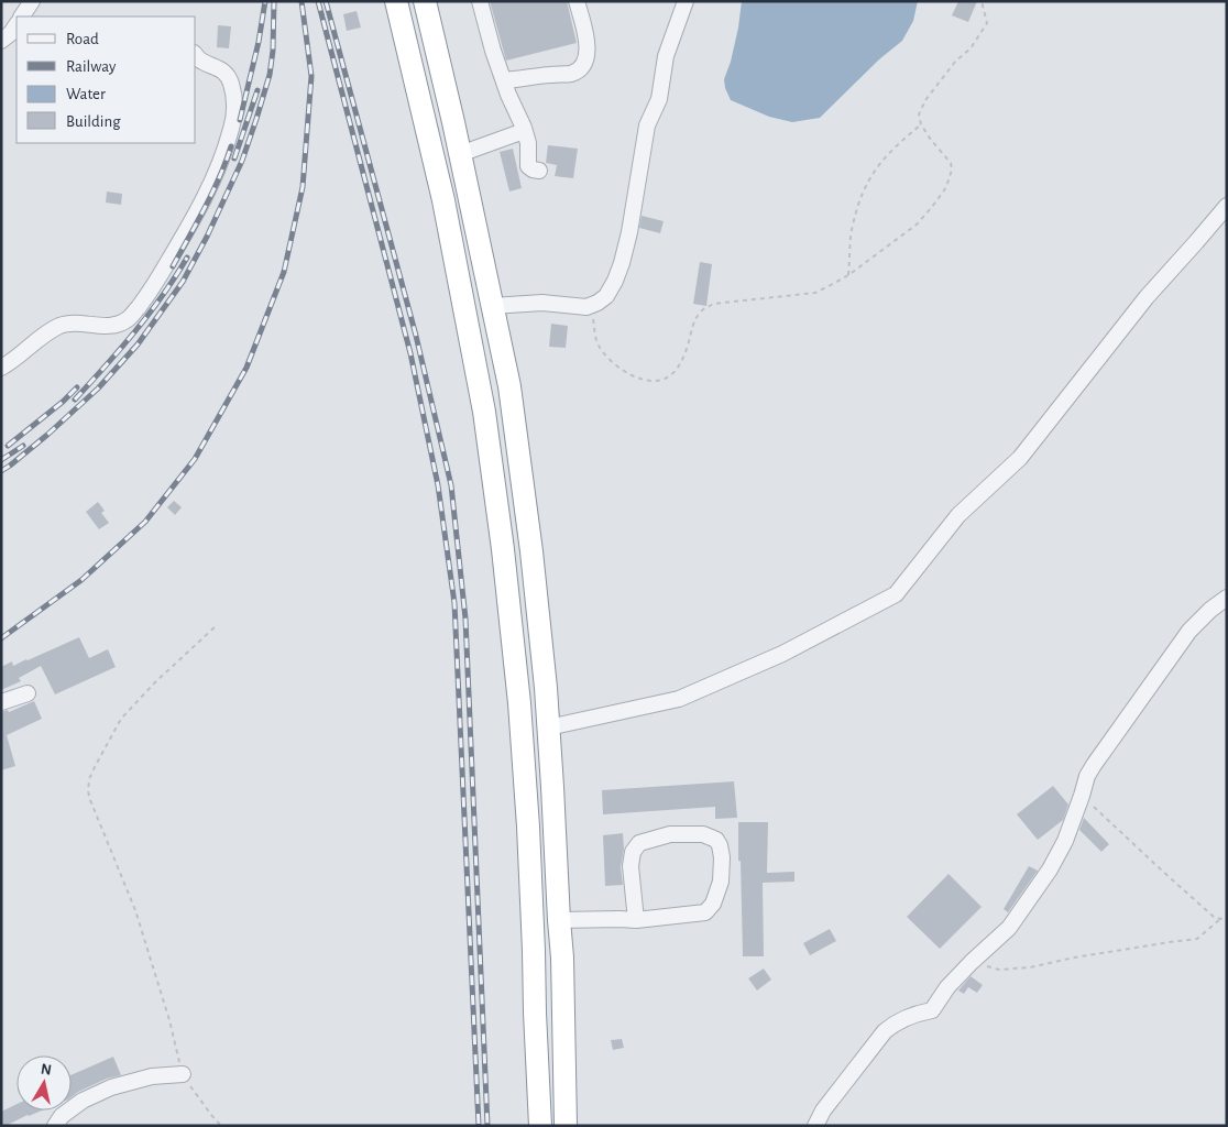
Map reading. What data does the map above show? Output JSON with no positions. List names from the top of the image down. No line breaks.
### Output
{"legend":["Road","Railway","Water","Building"],"north":"top"}
